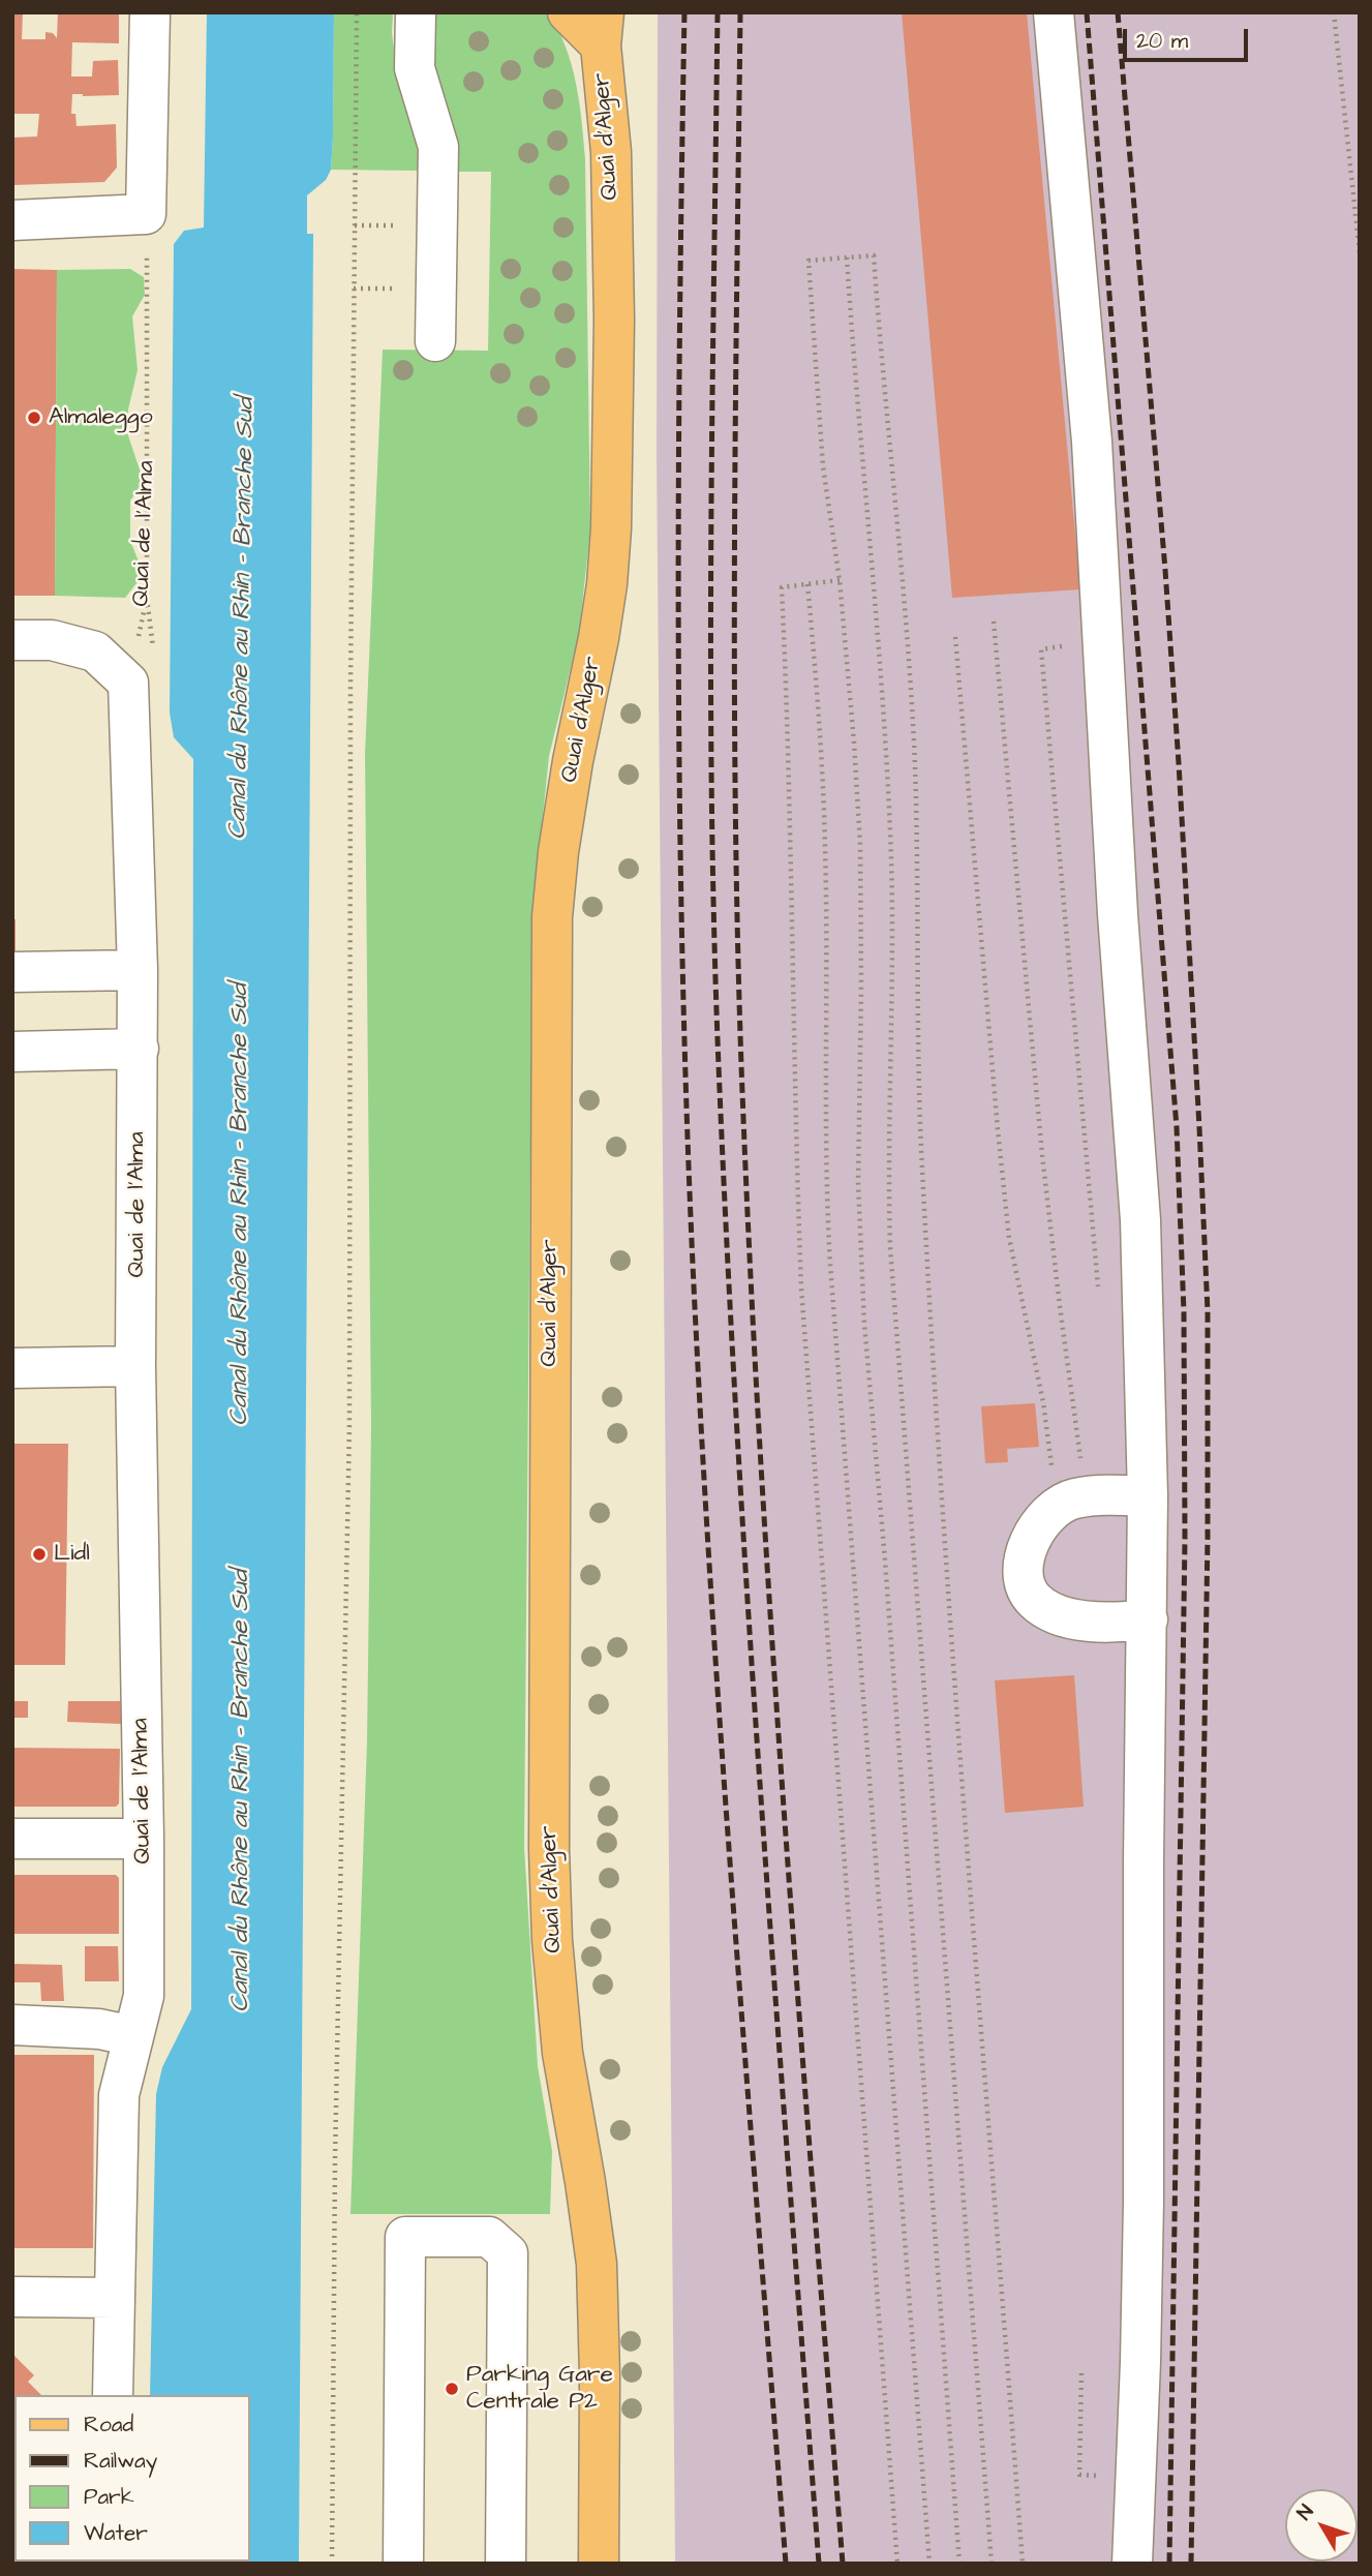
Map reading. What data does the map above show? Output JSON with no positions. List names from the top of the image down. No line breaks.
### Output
{"streets":{"main road":["Quai d'Alger"],"street":["Quai de l'Alma"]},"water":["Canal du Rhône au Rhin - Branche Sud"],"places":["Almaleggo","Lidl","Parking Gare Centrale P2"],"legend":["Road","Railway","Park","Water"],"scale_bar":"20 m","north":"top left"}
